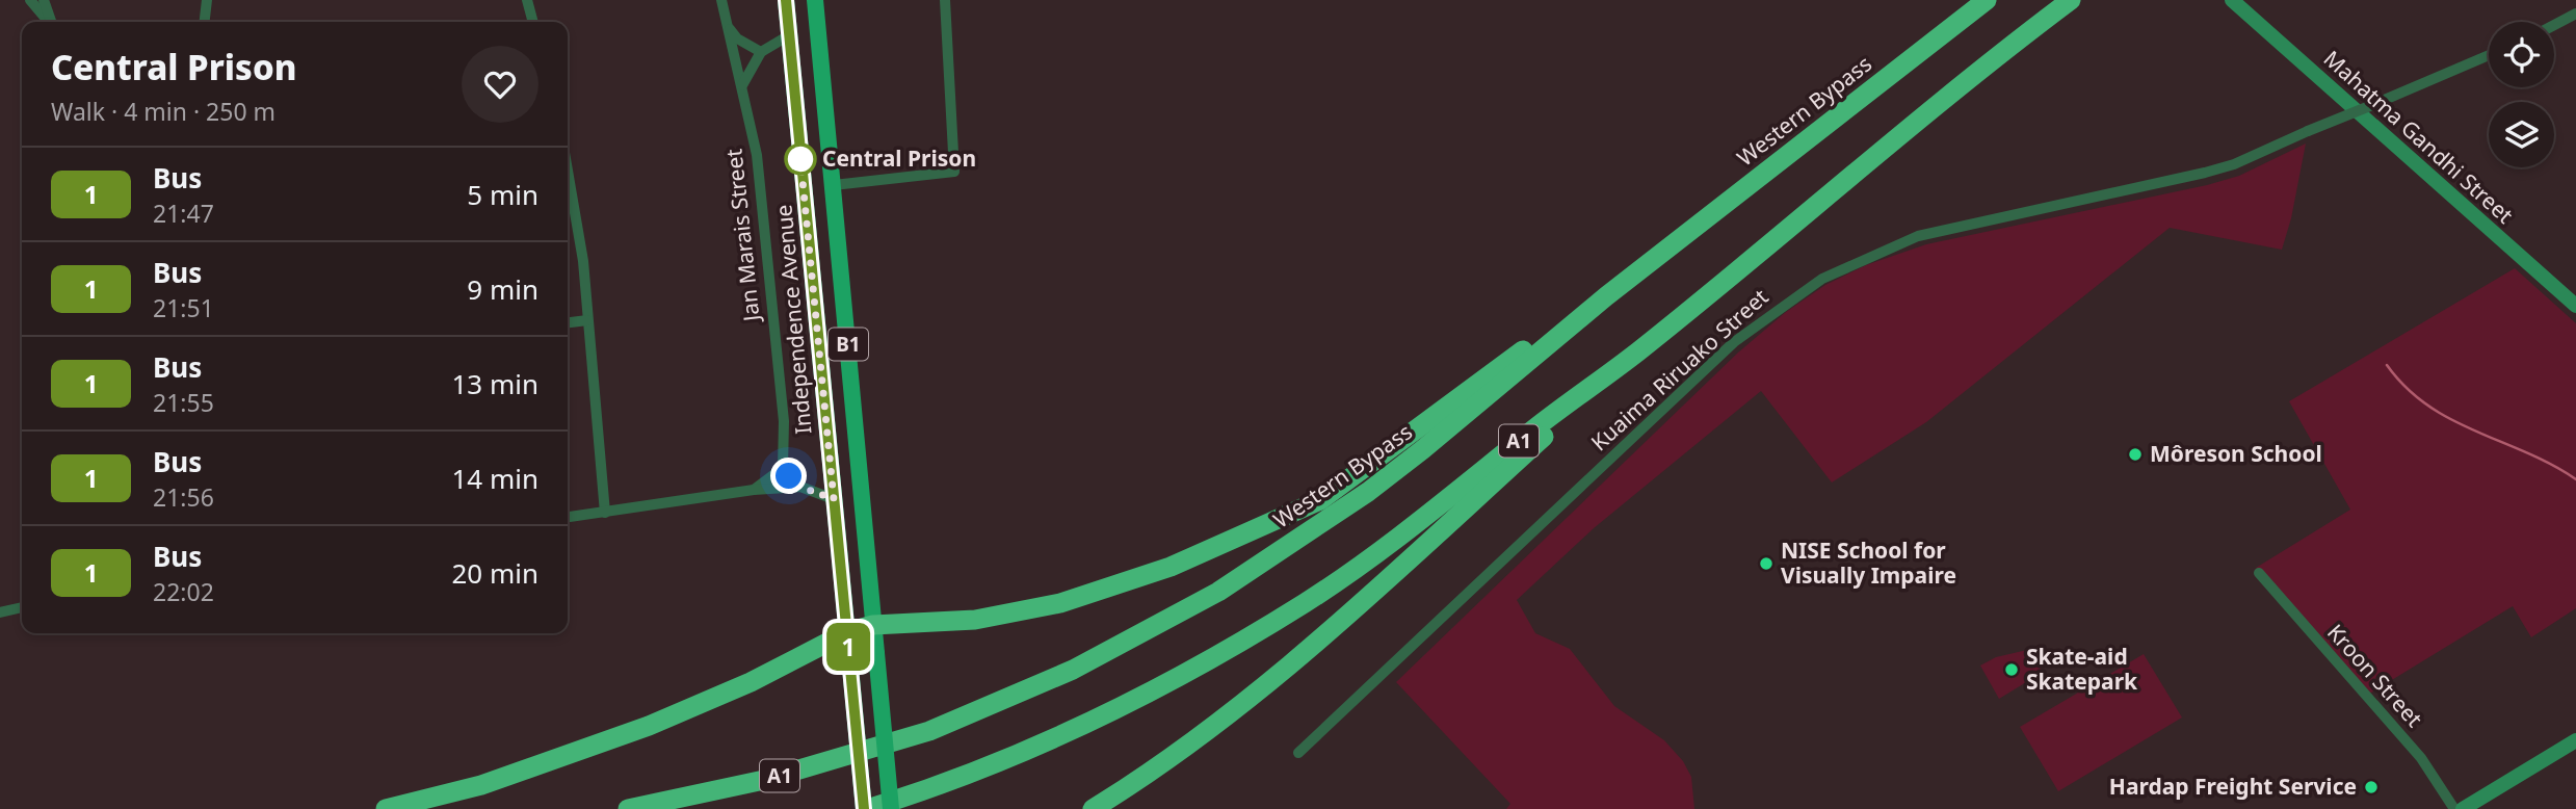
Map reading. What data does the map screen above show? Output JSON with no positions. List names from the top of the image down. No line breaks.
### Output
{"streets":{"highway":["Western Bypass","A1"],"main road":["Independence Avenue","B1"],"street":["Mahatma Gandhi Street","Jan Marais Street","Kuaima Riruako Street","Kroon Street"]},"crossings":[["Independence Avenue","A1"]],"places":["Central Prison","Môreson School","NISE School for Visually Impaire","Skate-aid Skatepark","Hardap Freight Service"],"lines":["bus line 1"],"page":{"on_map":"1","heading":["Central Prison","Walk · 4 min · 250 m"],"list":[{"mark":"1","name":"Bus","note":"21:47","value":"5 min"},{"mark":"1","name":"Bus","note":"21:51","value":"9 min"},{"mark":"1","name":"Bus","note":"21:55","value":"13 min"},{"mark":"1","name":"Bus","note":"21:56","value":"14 min"},{"mark":"1","name":"Bus","note":"22:02","value":"20 min"}]}}
